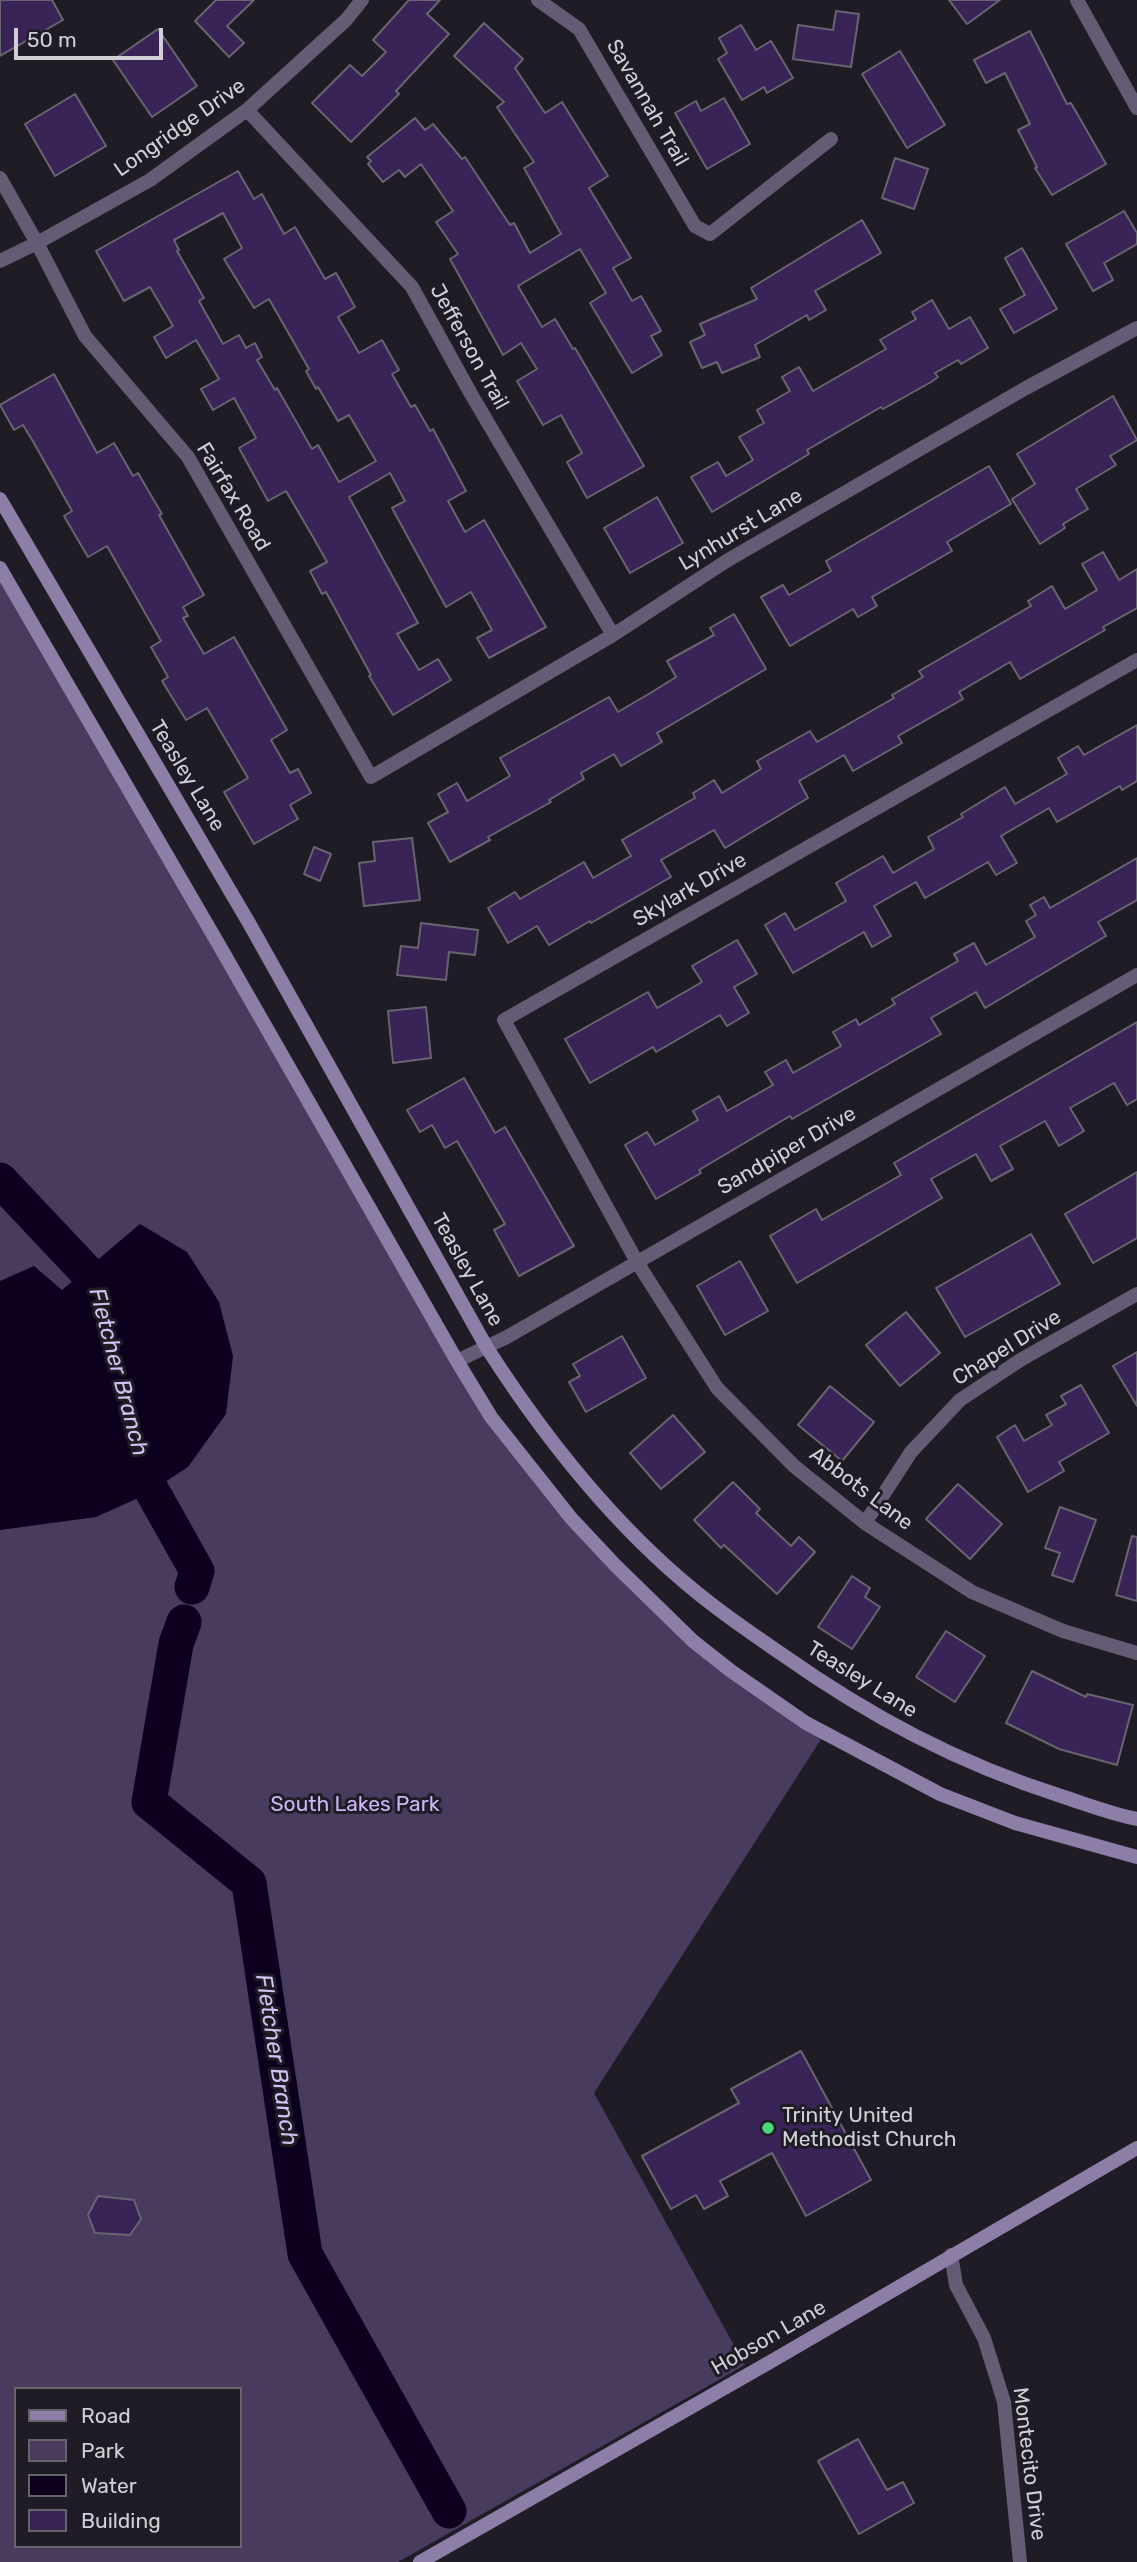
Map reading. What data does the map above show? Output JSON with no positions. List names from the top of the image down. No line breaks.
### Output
{"streets":{"main road":["Teasley Lane","Hobson Lane"],"street":["Savannah Trail","Longridge Drive","Jefferson Trail","Fairfax Road","Lynhurst Lane","Skylark Drive","Sandpiper Drive","Chapel Drive","Abbots Lane","Montecito Drive"]},"crossings":[["Longridge Drive","Jefferson Trail"],["Longridge Drive","Fairfax Road"],["Jefferson Trail","Lynhurst Lane"],["Fairfax Road","Lynhurst Lane"],["Teasley Lane","Sandpiper Drive"],["Skylark Drive","Sandpiper Drive"],["Skylark Drive","Abbots Lane"],["Sandpiper Drive","Abbots Lane"],["Chapel Drive","Abbots Lane"],["Hobson Lane","Montecito Drive"]],"water":["Fletcher Branch"],"parks":["South Lakes Park"],"places":["Trinity United Methodist Church"],"legend":["Road","Park","Water","Building"],"scale_bar":"50 m"}
